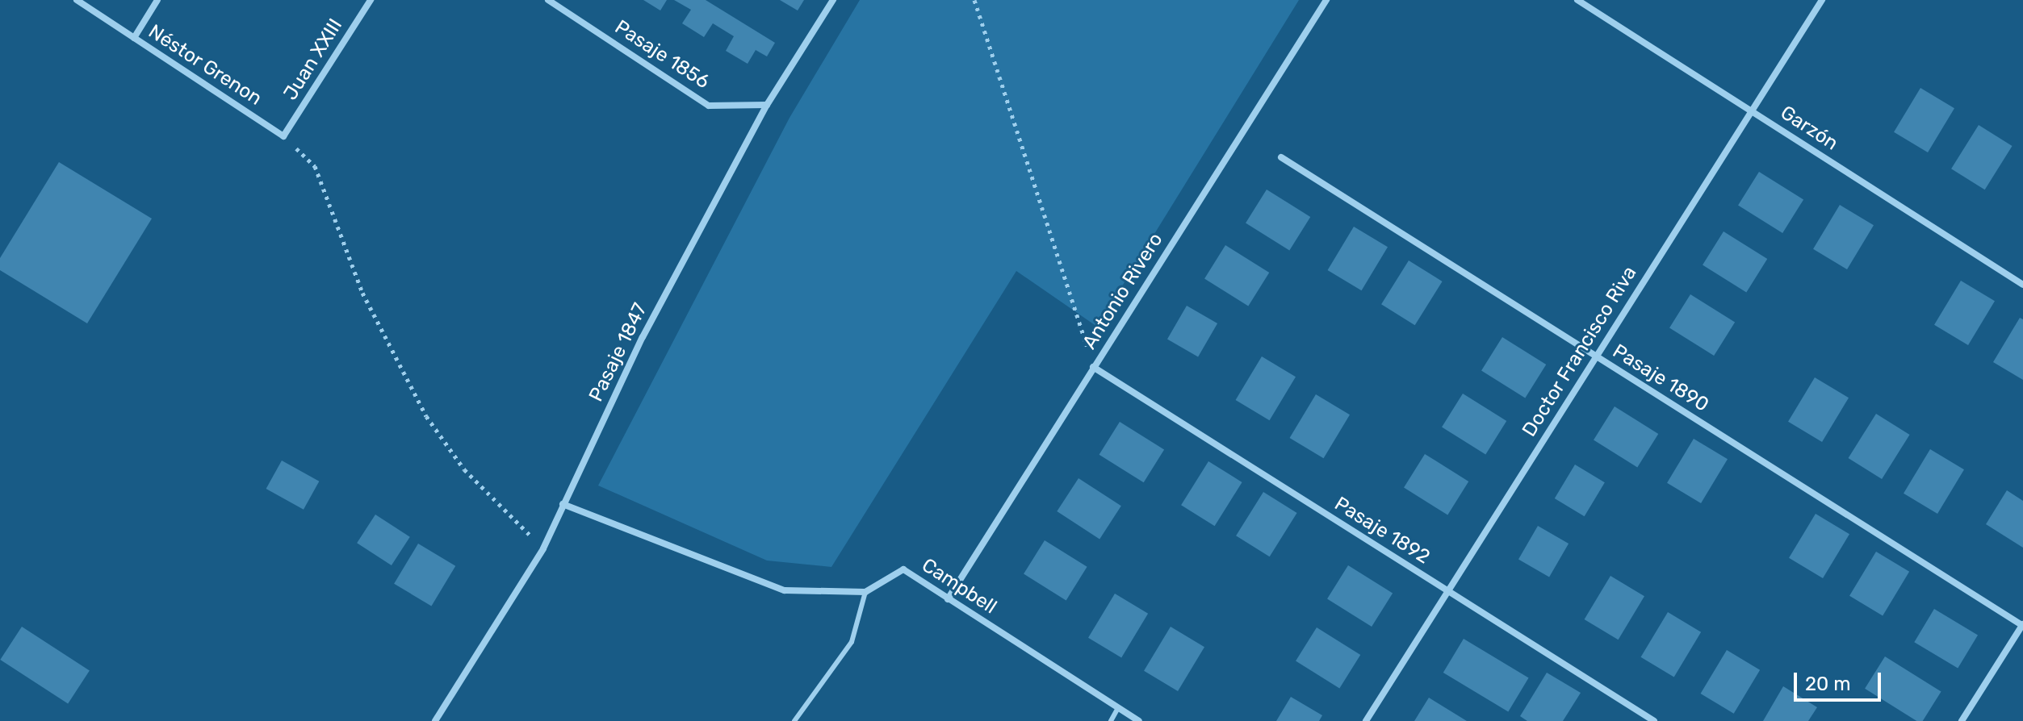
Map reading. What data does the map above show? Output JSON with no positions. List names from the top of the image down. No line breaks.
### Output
{"streets":{"street":["Pasaje 1856","Juan XXIII","Néstor Grenon","Garzón","Antonio Rivero","Doctor Francisco Riva","Pasaje 1847","Pasaje 1890","Pasaje 1892","Campbell"]},"crossings":[["Pasaje 1856","Pasaje 1847"],["Juan XXIII","Néstor Grenon"],["Garzón","Doctor Francisco Riva"],["Antonio Rivero","Pasaje 1892"],["Antonio Rivero","Campbell"],["Doctor Francisco Riva","Pasaje 1890"],["Doctor Francisco Riva","Pasaje 1892"]],"scale_bar":"20 m"}
